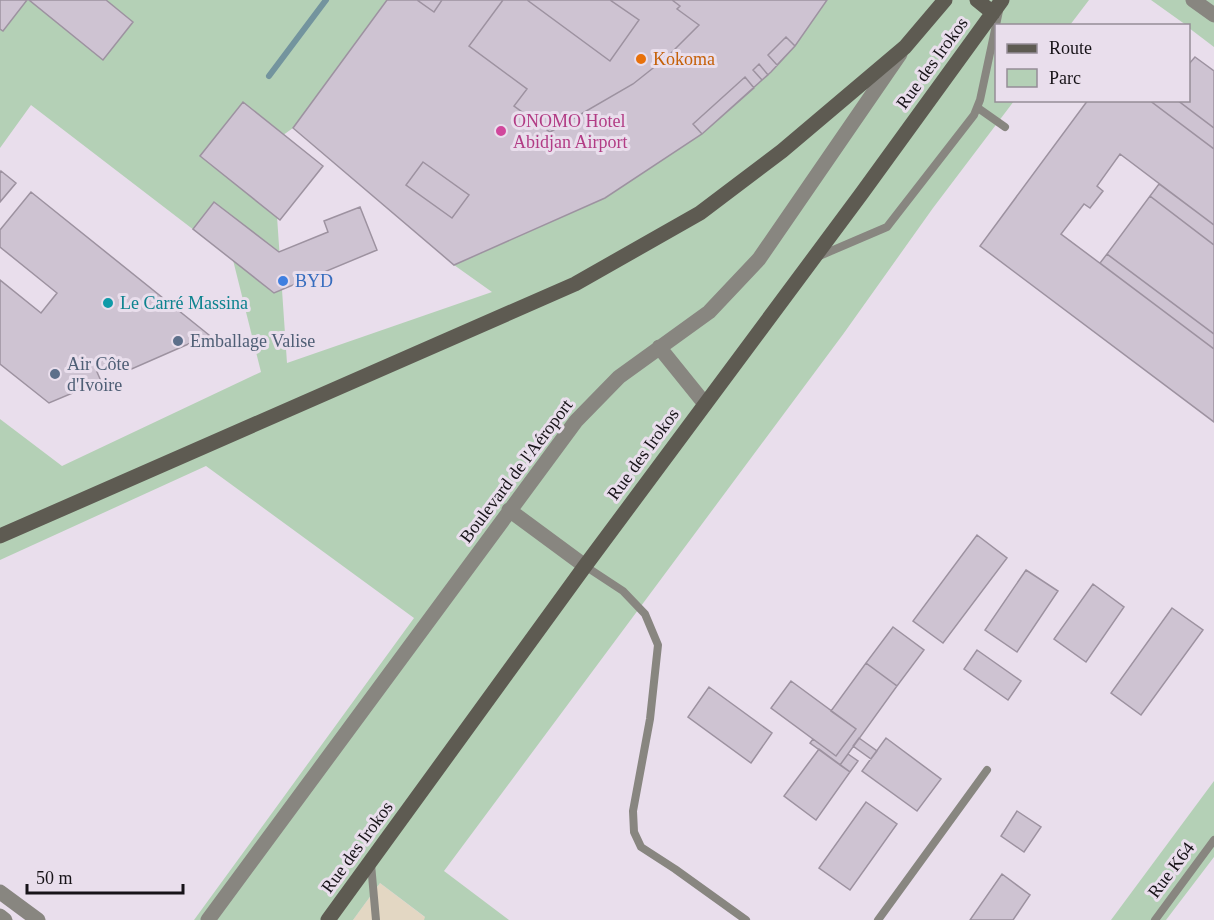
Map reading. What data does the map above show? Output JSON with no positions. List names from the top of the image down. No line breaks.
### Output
{"streets":{"main road":["Rue des Irokos"],"street":["Boulevard de l'Aéroport"],"lane":["Rue K64"]},"places":["Kokoma","ONOMO Hotel Abidjan Airport","BYD","Le Carré Massina","Emballage Valise","Air Côte d'Ivoire"],"legend":["Route","Parc"],"scale_bar":"50 m"}
